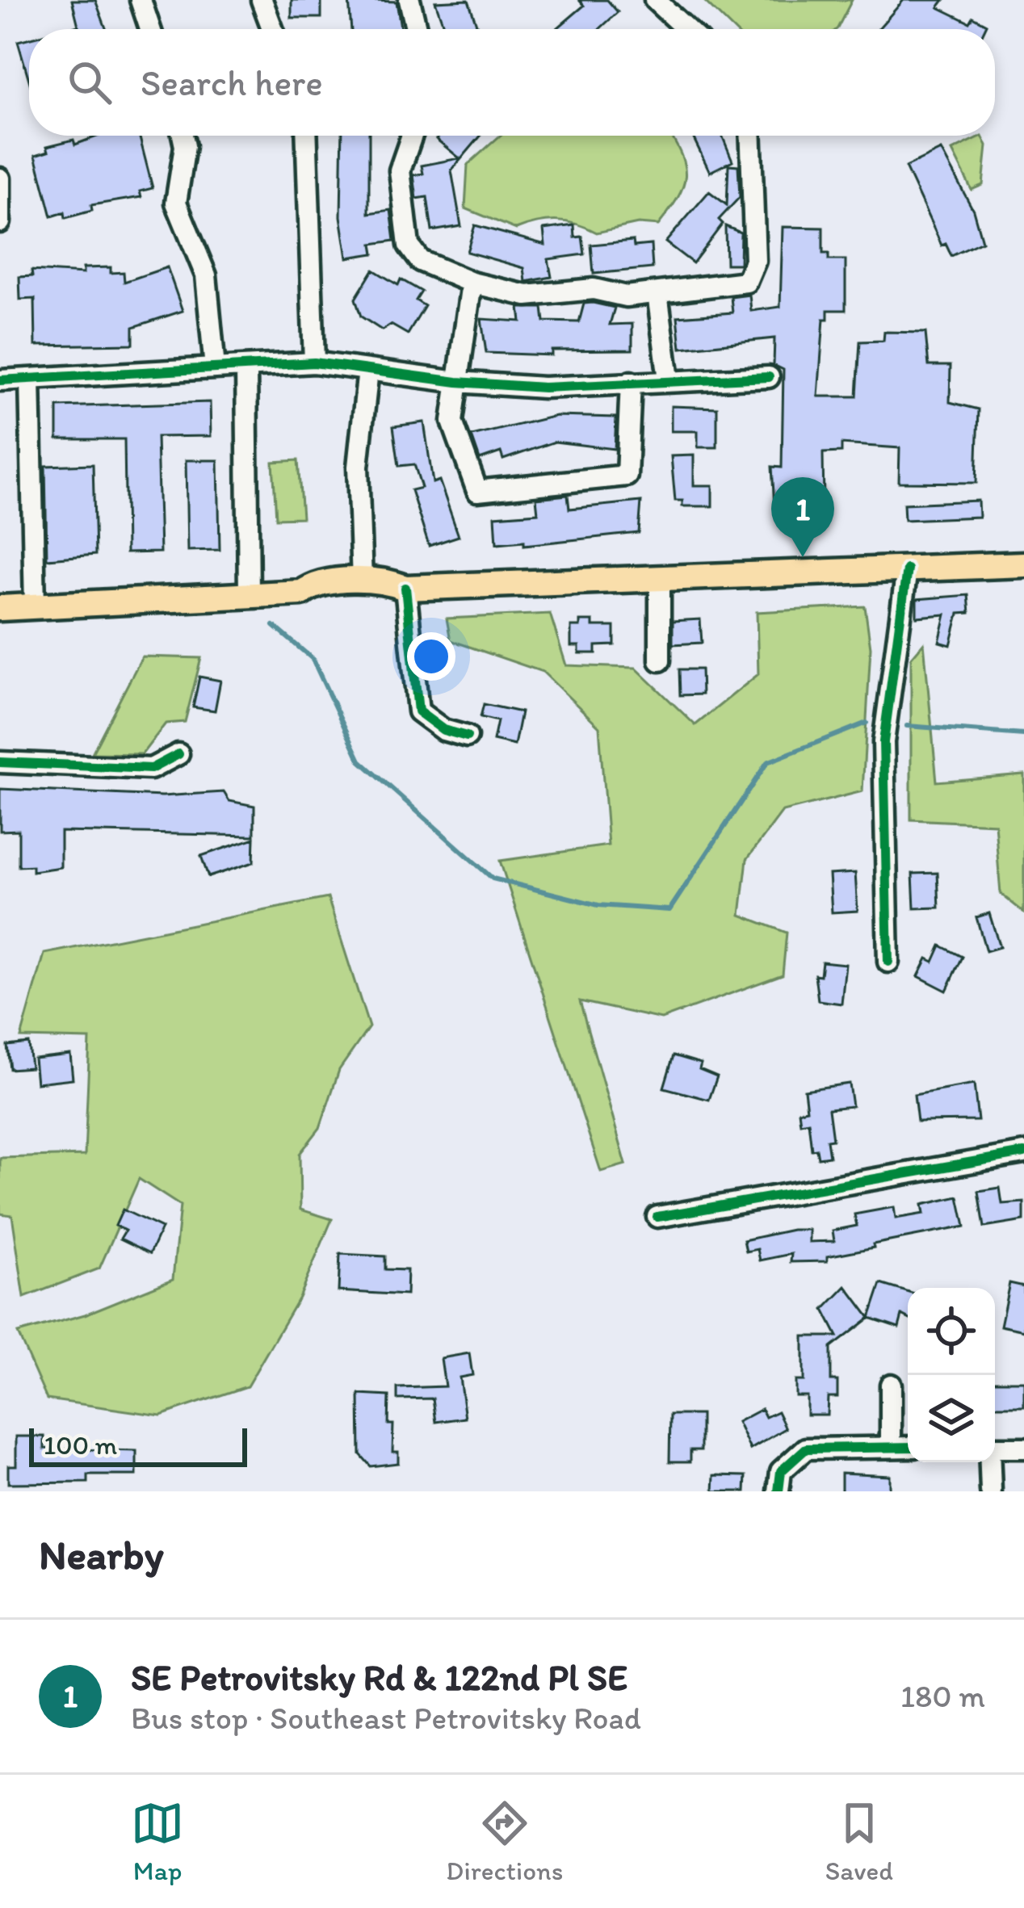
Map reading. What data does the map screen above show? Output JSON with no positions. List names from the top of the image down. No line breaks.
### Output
{"scale_bar":"100 m","page":{"search":"Search here","pins":"1","scale":"100 m","heading":"Nearby","list":[{"mark":"1","name":"SE Petrovitsky Rd & 122nd Pl SE","note":"Bus stop · Southeast Petrovitsky Road","value":"180 m"}],"nav":["Map","Directions","Saved"]}}
